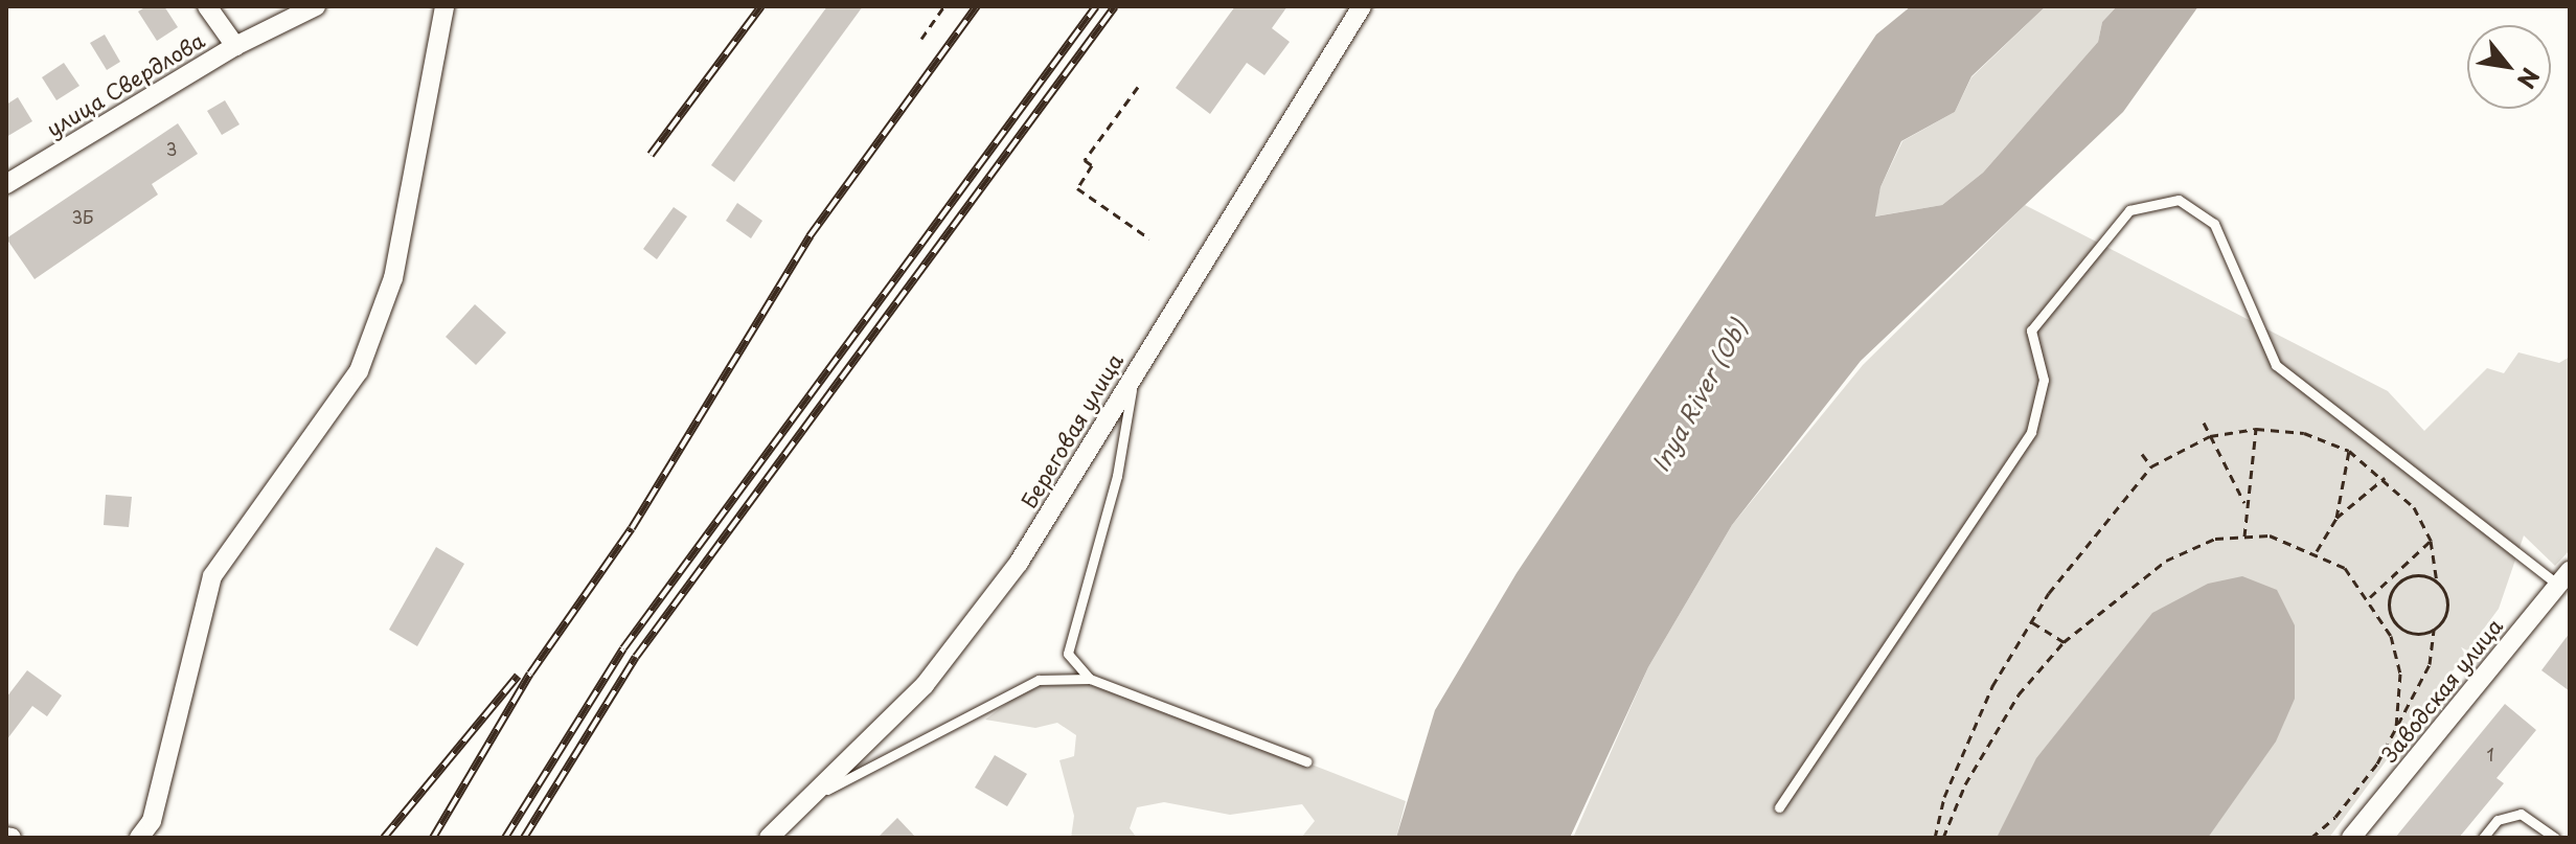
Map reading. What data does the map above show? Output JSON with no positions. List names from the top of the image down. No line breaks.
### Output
{"streets":{"street":["улица Свердлова","Береговая улица","Заводская улица"]},"water":["Inya River (Ob)"],"house_numbers":["3","3Б","1"],"north":"bottom right"}
